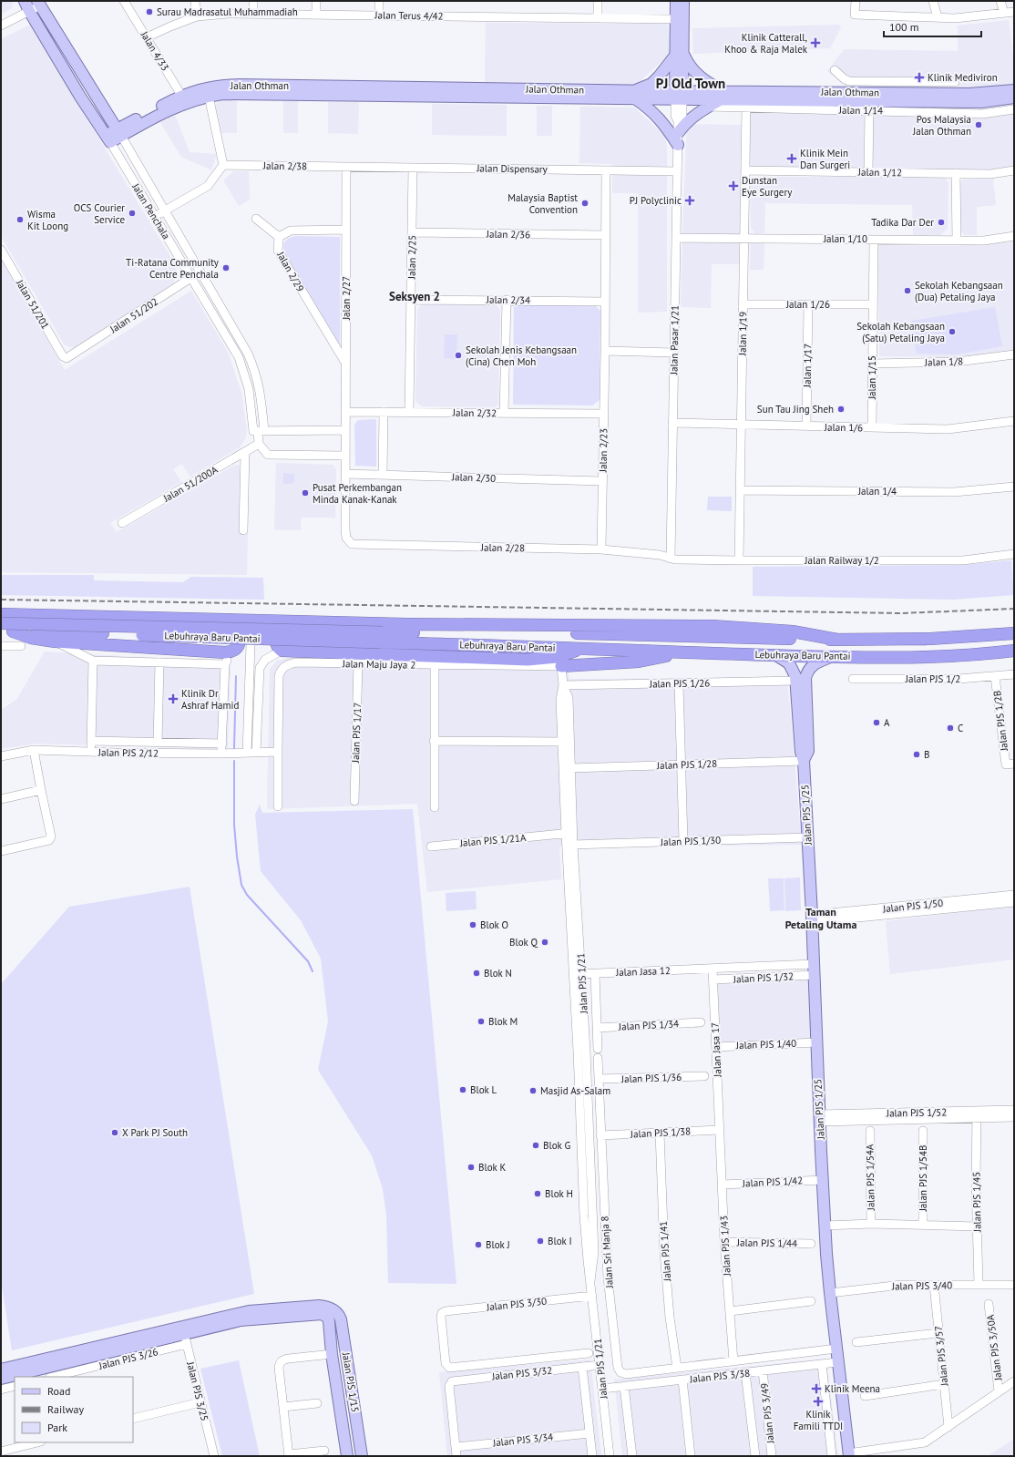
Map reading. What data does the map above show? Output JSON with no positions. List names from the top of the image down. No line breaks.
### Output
{"streets":{"highway":["Lebuhraya Baru Pantai"],"main road":["Jalan Othman","Jalan Penchala","Jalan PJS 1/25","Jalan PJS 1/15"],"street":["Jalan Terus 4/42","Jalan 4/33","Jalan 1/14","Jalan 2/38","Jalan Dispensary","Jalan 1/12","Jalan 2/36","Jalan 1/10","Jalan 2/25","Jalan 2/29","Jalan 2/27","Jalan 2/34","Jalan 51/201","Jalan 1/26","Jalan 51/202","Jalan 1/19","Jalan Pasar 1/21","Jalan 1/8","Jalan 1/17","Jalan 1/15","Jalan 2/32","Jalan 1/6","Jalan 2/23","Jalan 2/30","Jalan 51/200A","Jalan 1/4","Jalan 2/28","Jalan Railway 1/2","Jalan Maju Jaya 2","Jalan PJS 1/2","Jalan PJS 1/26","Jalan PJS 1/2B","Jalan PJS 1/17","Jalan PJS 2/12","Jalan PJS 1/28","Jalan PJS 1/21A","Jalan PJS 1/30","Jalan PJS 1/50","Jalan Jasa 12","Jalan PJS 1/32","Jalan PJS 1/21","Jalan PJS 1/34","Jalan PJS 1/40","Jalan Jasa 17","Jalan PJS 1/36","Jalan PJS 1/52","Jalan PJS 1/38","Jalan PJS 1/54A","Jalan PJS 1/54B","Jalan PJS 1/42","Jalan PJS 1/45","Jalan PJS 1/44","Jalan PJS 1/43","Jalan PJS 1/41","Jalan Sri Manja 8","Jalan PJS 3/40","Jalan PJS 3/30","Jalan PJS 3/50A","Jalan PJS 3/57","Jalan PJS 3/26","Jalan PJS 3/32","Jalan PJS 3/38","Jalan PJS 3/25","Jalan PJS 3/49","Jalan PJS 3/34"]},"crossings":[["Jalan Terus 4/42","Jalan 4/33"],["Jalan 4/33","Jalan Othman"],["Jalan Othman","Jalan Penchala"],["Jalan Othman","Jalan Pasar 1/21"],["Jalan 1/14","Jalan 1/19"],["Jalan 2/38","Jalan Dispensary"],["Jalan 2/38","Jalan 2/27"],["Jalan Dispensary","Jalan 2/25"],["Jalan Dispensary","Jalan 2/27"],["Jalan Dispensary","Jalan Pasar 1/21"],["Jalan Dispensary","Jalan 2/23"],["Jalan 1/12","Jalan 1/19"],["Jalan Penchala","Jalan 51/202"],["Jalan Penchala","Jalan 51/200A"],["Jalan 2/36","Jalan 2/25"],["Jalan 2/36","Jalan 2/23"],["Jalan 1/10","Jalan 1/19"],["Jalan 1/10","Jalan Pasar 1/21"],["Jalan 1/10","Jalan 1/15"],["Jalan 2/25","Jalan 2/34"],["Jalan 2/25","Jalan 2/32"],["Jalan 2/29","Jalan 2/27"],["Jalan 2/27","Jalan 2/32"],["Jalan 2/27","Jalan 2/30"],["Jalan 2/27","Jalan 2/28"],["Jalan 2/34","Jalan 2/23"],["Jalan 51/201","Jalan 51/202"],["Jalan 1/26","Jalan 1/19"],["Jalan 1/26","Jalan 1/17"],["Jalan 1/26","Jalan 1/15"],["Jalan 1/19","Jalan 1/6"],["Jalan 1/19","Jalan 1/4"],["Jalan 1/19","Jalan Railway 1/2"],["Jalan Pasar 1/21","Jalan 1/6"],["Jalan Pasar 1/21","Jalan 2/28"],["Jalan Pasar 1/21","Jalan Railway 1/2"],["Jalan 1/8","Jalan 1/15"],["Jalan 1/17","Jalan 1/6"],["Jalan 1/15","Jalan 1/6"],["Jalan 2/32","Jalan 2/23"],["Jalan 2/23","Jalan 2/30"],["Jalan 2/23","Jalan 2/28"],["Jalan 2/28","Jalan Railway 1/2"],["Lebuhraya Baru Pantai","Jalan PJS 1/25"],["Jalan Maju Jaya 2","Jalan PJS 1/17"],["Jalan Maju Jaya 2","Jalan PJS 1/21"],["Jalan PJS 1/2","Jalan PJS 1/2B"],["Jalan PJS 1/26","Jalan PJS 1/25"],["Jalan PJS 1/26","Jalan PJS 1/21"],["Jalan PJS 1/28","Jalan PJS 1/25"],["Jalan PJS 1/28","Jalan PJS 1/21"],["Jalan PJS 1/25","Jalan PJS 1/30"],["Jalan PJS 1/25","Jalan PJS 1/50"],["Jalan PJS 1/25","Jalan PJS 1/32"],["Jalan PJS 1/25","Jalan PJS 1/40"],["Jalan PJS 1/25","Jalan PJS 1/52"],["Jalan PJS 1/25","Jalan PJS 1/42"],["Jalan PJS 1/25","Jalan PJS 3/40"],["Jalan PJS 1/25","Jalan PJS 3/38"],["Jalan PJS 1/21A","Jalan PJS 1/21"],["Jalan PJS 1/30","Jalan PJS 1/21"],["Jalan Jasa 12","Jalan PJS 1/32"],["Jalan Jasa 12","Jalan PJS 1/21"],["Jalan Jasa 12","Jalan Jasa 17"],["Jalan Jasa 12","Jalan Sri Manja 8"],["Jalan PJS 1/32","Jalan Jasa 17"],["Jalan PJS 1/21","Jalan PJS 3/30"],["Jalan PJS 1/21","Jalan PJS 3/32"],["Jalan PJS 1/21","Jalan PJS 3/38"],["Jalan PJS 1/34","Jalan Sri Manja 8"],["Jalan PJS 1/40","Jalan Jasa 17"],["Jalan Jasa 17","Jalan PJS 1/38"],["Jalan Jasa 17","Jalan PJS 1/43"],["Jalan PJS 1/36","Jalan Sri Manja 8"],["Jalan PJS 1/52","Jalan PJS 1/45"],["Jalan PJS 1/38","Jalan PJS 1/43"],["Jalan PJS 1/38","Jalan PJS 1/41"],["Jalan PJS 1/38","Jalan Sri Manja 8"],["Jalan PJS 1/42","Jalan PJS 1/43"],["Jalan PJS 1/45","Jalan PJS 3/40"],["Jalan PJS 1/44","Jalan PJS 1/43"],["Jalan PJS 1/43","Jalan PJS 3/38"],["Jalan PJS 1/41","Jalan PJS 3/38"],["Jalan Sri Manja 8","Jalan PJS 3/38"],["Jalan PJS 3/40","Jalan PJS 3/57"],["Jalan PJS 3/26","Jalan PJS 3/25"],["Jalan PJS 3/32","Jalan PJS 3/34"],["Jalan PJS 3/38","Jalan PJS 3/49"]],"districts":["PJ Old Town","Seksyen 2","Taman Petaling Utama"],"places":{"other":["Surau Madrasatul Muhammadiah","Pos Malaysia Jalan Othman","Malaysia Baptist Convention","OCS Courier Service","Wisma Kit Loong","Tadika Dar Der","Ti-Ratana Community Centre Penchala","Sekolah Kebangsaan (Dua) Petaling Jaya","Sekolah Kebangsaan (Satu) Petaling Jaya","Sekolah Jenis Kebangsaan (Cina) Chen Moh","Sun Tau Jing Sheh","Pusat Perkembangan Minda Kanak-Kanak","A","C","B","Blok O","Blok Q","Blok N","Blok M","Blok L","Masjid As-Salam","X Park PJ South","Blok G","Blok K","Blok H","Blok I","Blok J"],"health":["Klinik Catterall, Khoo & Raja Malek","Klinik Mediviron","Klinik Mein Dan Surgeri","Dunstan Eye Surgery","PJ Polyclinic","Klinik Dr Ashraf Hamid","Klinik Meena","Klinik Famili TTDI"]},"legend":["Road","Railway","Park"],"scale_bar":"100 m"}
